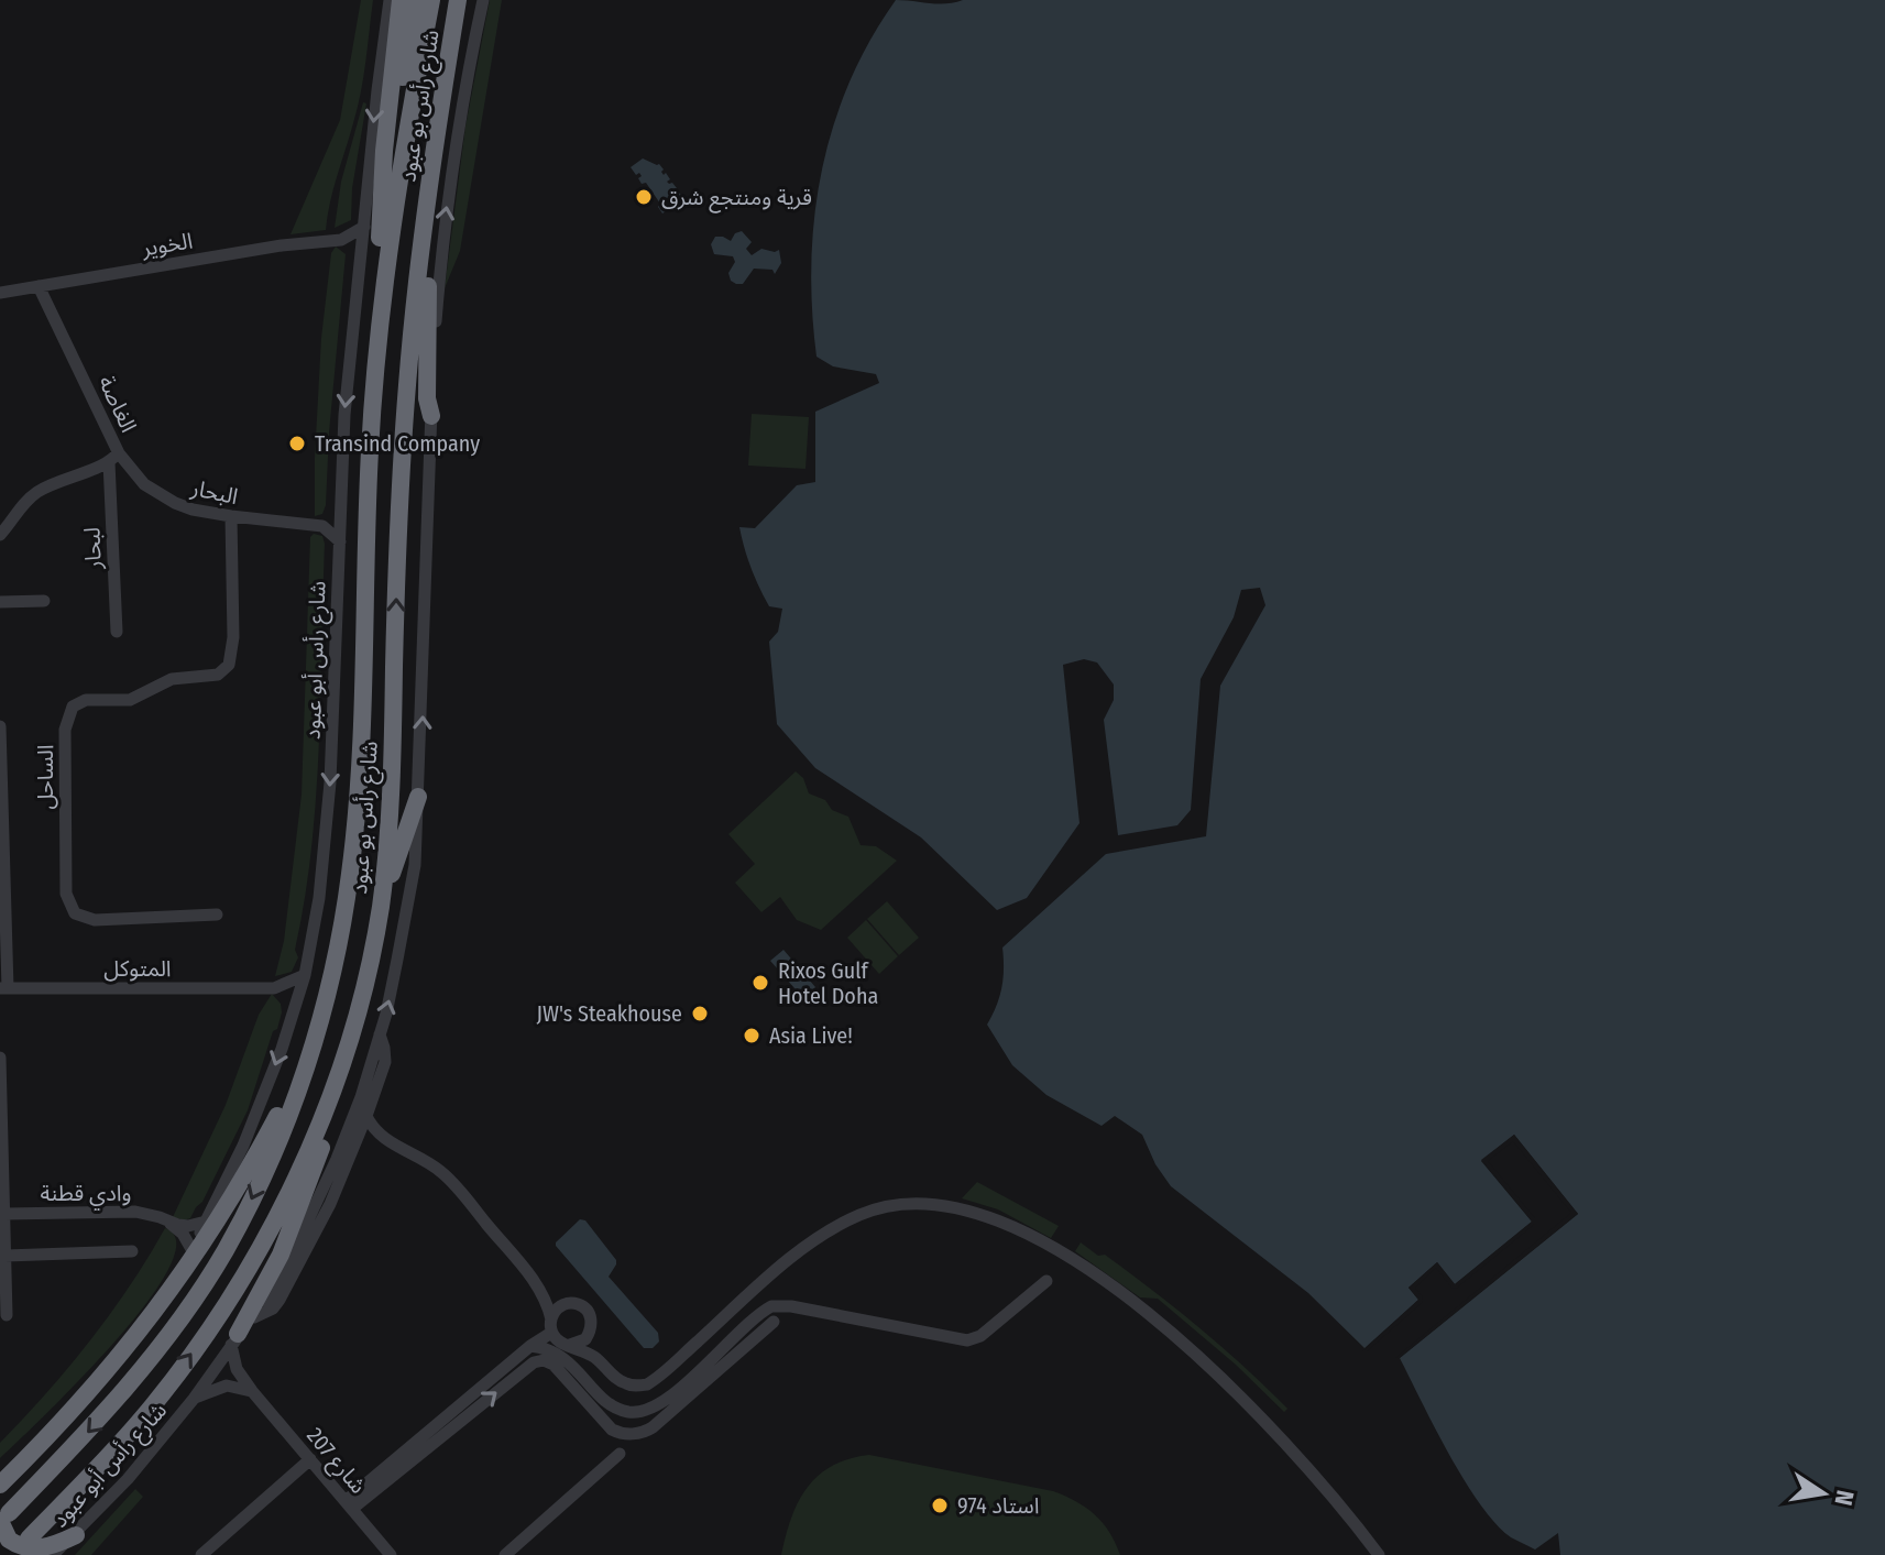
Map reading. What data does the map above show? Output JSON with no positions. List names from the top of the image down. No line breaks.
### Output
{"streets":{"highway":["شارع رأس بو عبود"],"street":["الخوير","الغاصة","البحار","لبحار","شارع رأس أبو عبود","الساحل","المتوكل","وادي قطنة","شارع 207"]},"crossings":[["الخوير","الغاصة"],["الخوير","شارع رأس أبو عبود"],["الغاصة","البحار"],["الغاصة","لبحار"],["البحار","لبحار"],["البحار","الساحل"],["شارع رأس أبو عبود","المتوكل"],["شارع رأس أبو عبود","وادي قطنة"],["شارع رأس أبو عبود","شارع 207"]],"places":["قرية ومنتجع شرق","Transind Company","Rixos Gulf Hotel Doha","JW's Steakhouse","Asia Live!","استاد 974"],"north":"right"}
